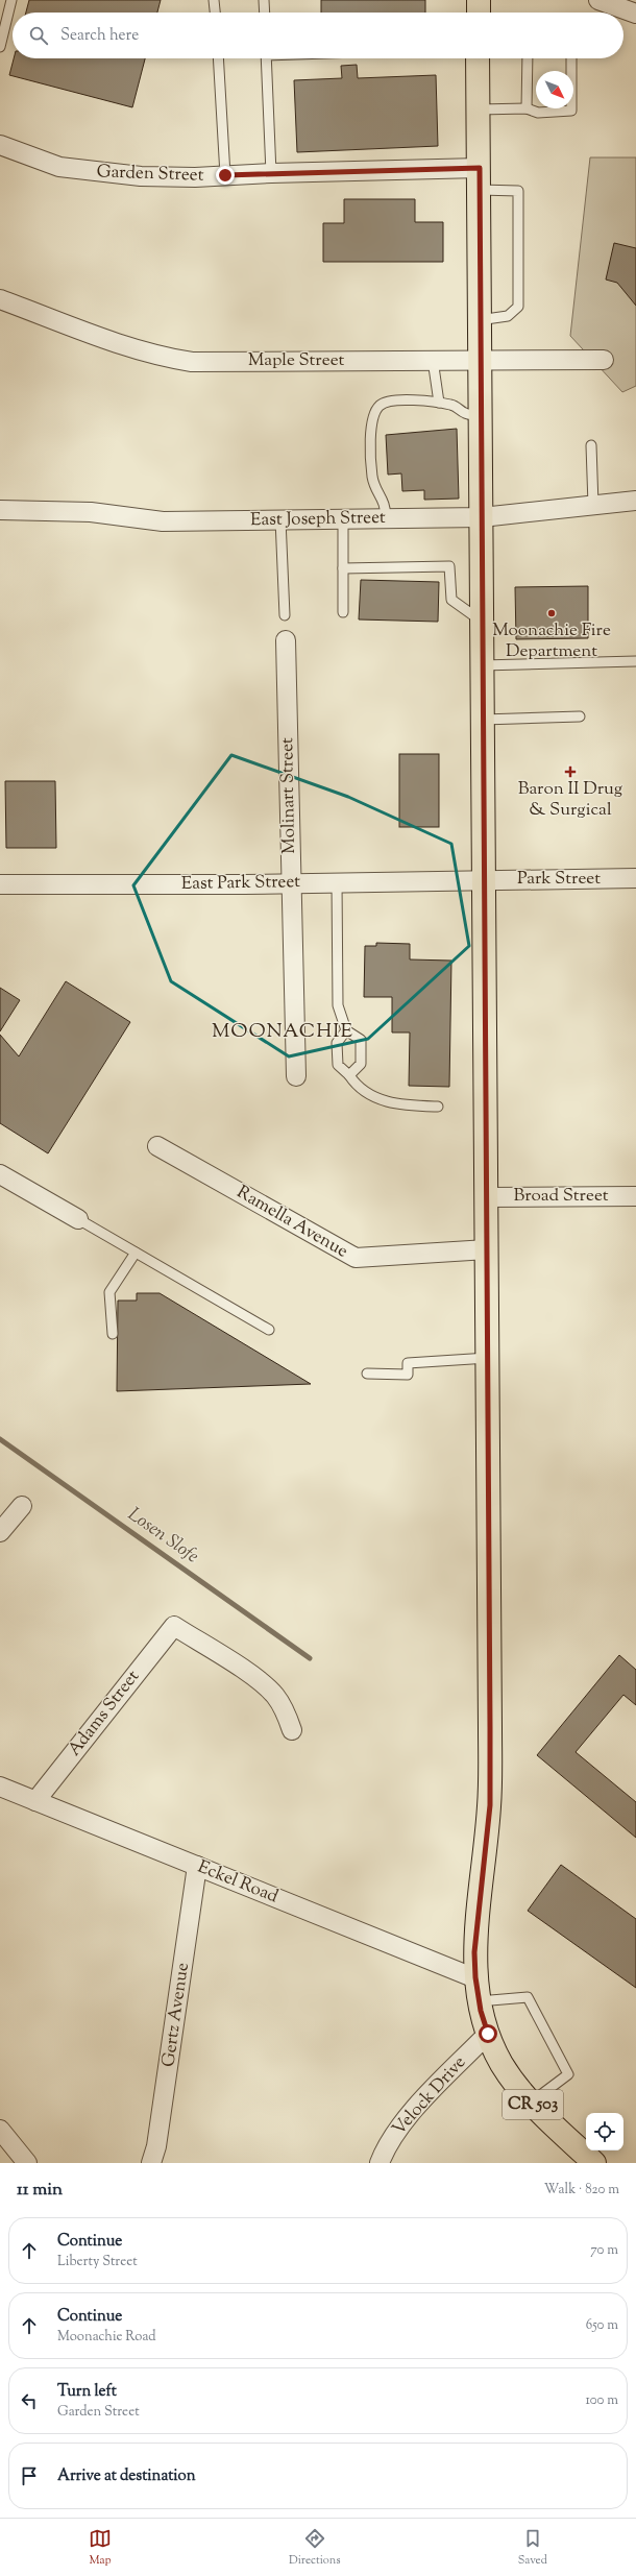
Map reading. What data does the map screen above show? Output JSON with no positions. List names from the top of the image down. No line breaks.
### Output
{"streets":{"main road":["CR 503"],"street":["Garden Street","Maple Street","East Joseph Street","Molinart Street","Park Street","East Park Street","Broad Street","Ramella Avenue","Adams Street","Eckel Road","Gertz Avenue","Velock Drive"]},"crossings":[["Garden Street","CR 503"],["Maple Street","CR 503"],["East Joseph Street","CR 503"],["Molinart Street","East Park Street"],["Park Street","East Park Street"],["Park Street","CR 503"],["East Park Street","CR 503"],["Broad Street","CR 503"],["Ramella Avenue","CR 503"],["Adams Street","Eckel Road"],["Eckel Road","Gertz Avenue"],["Eckel Road","CR 503"],["Velock Drive","CR 503"]],"districts":["MOONACHIE"],"water":["Losen Slofe"],"places":{"other":["Moonachie Fire Department"],"health":["Baron II Drug & Surgical"]},"north":"bottom right","page":{"search":"Search here","heading":["11 min","Walk · 820 m"],"list":[["Continue","Liberty Street","70 m"],["Continue","Moonachie Road","650 m"],["Turn left","Garden Street","100 m"],"Arrive at destination"],"nav":["Map","Directions","Saved"]}}
